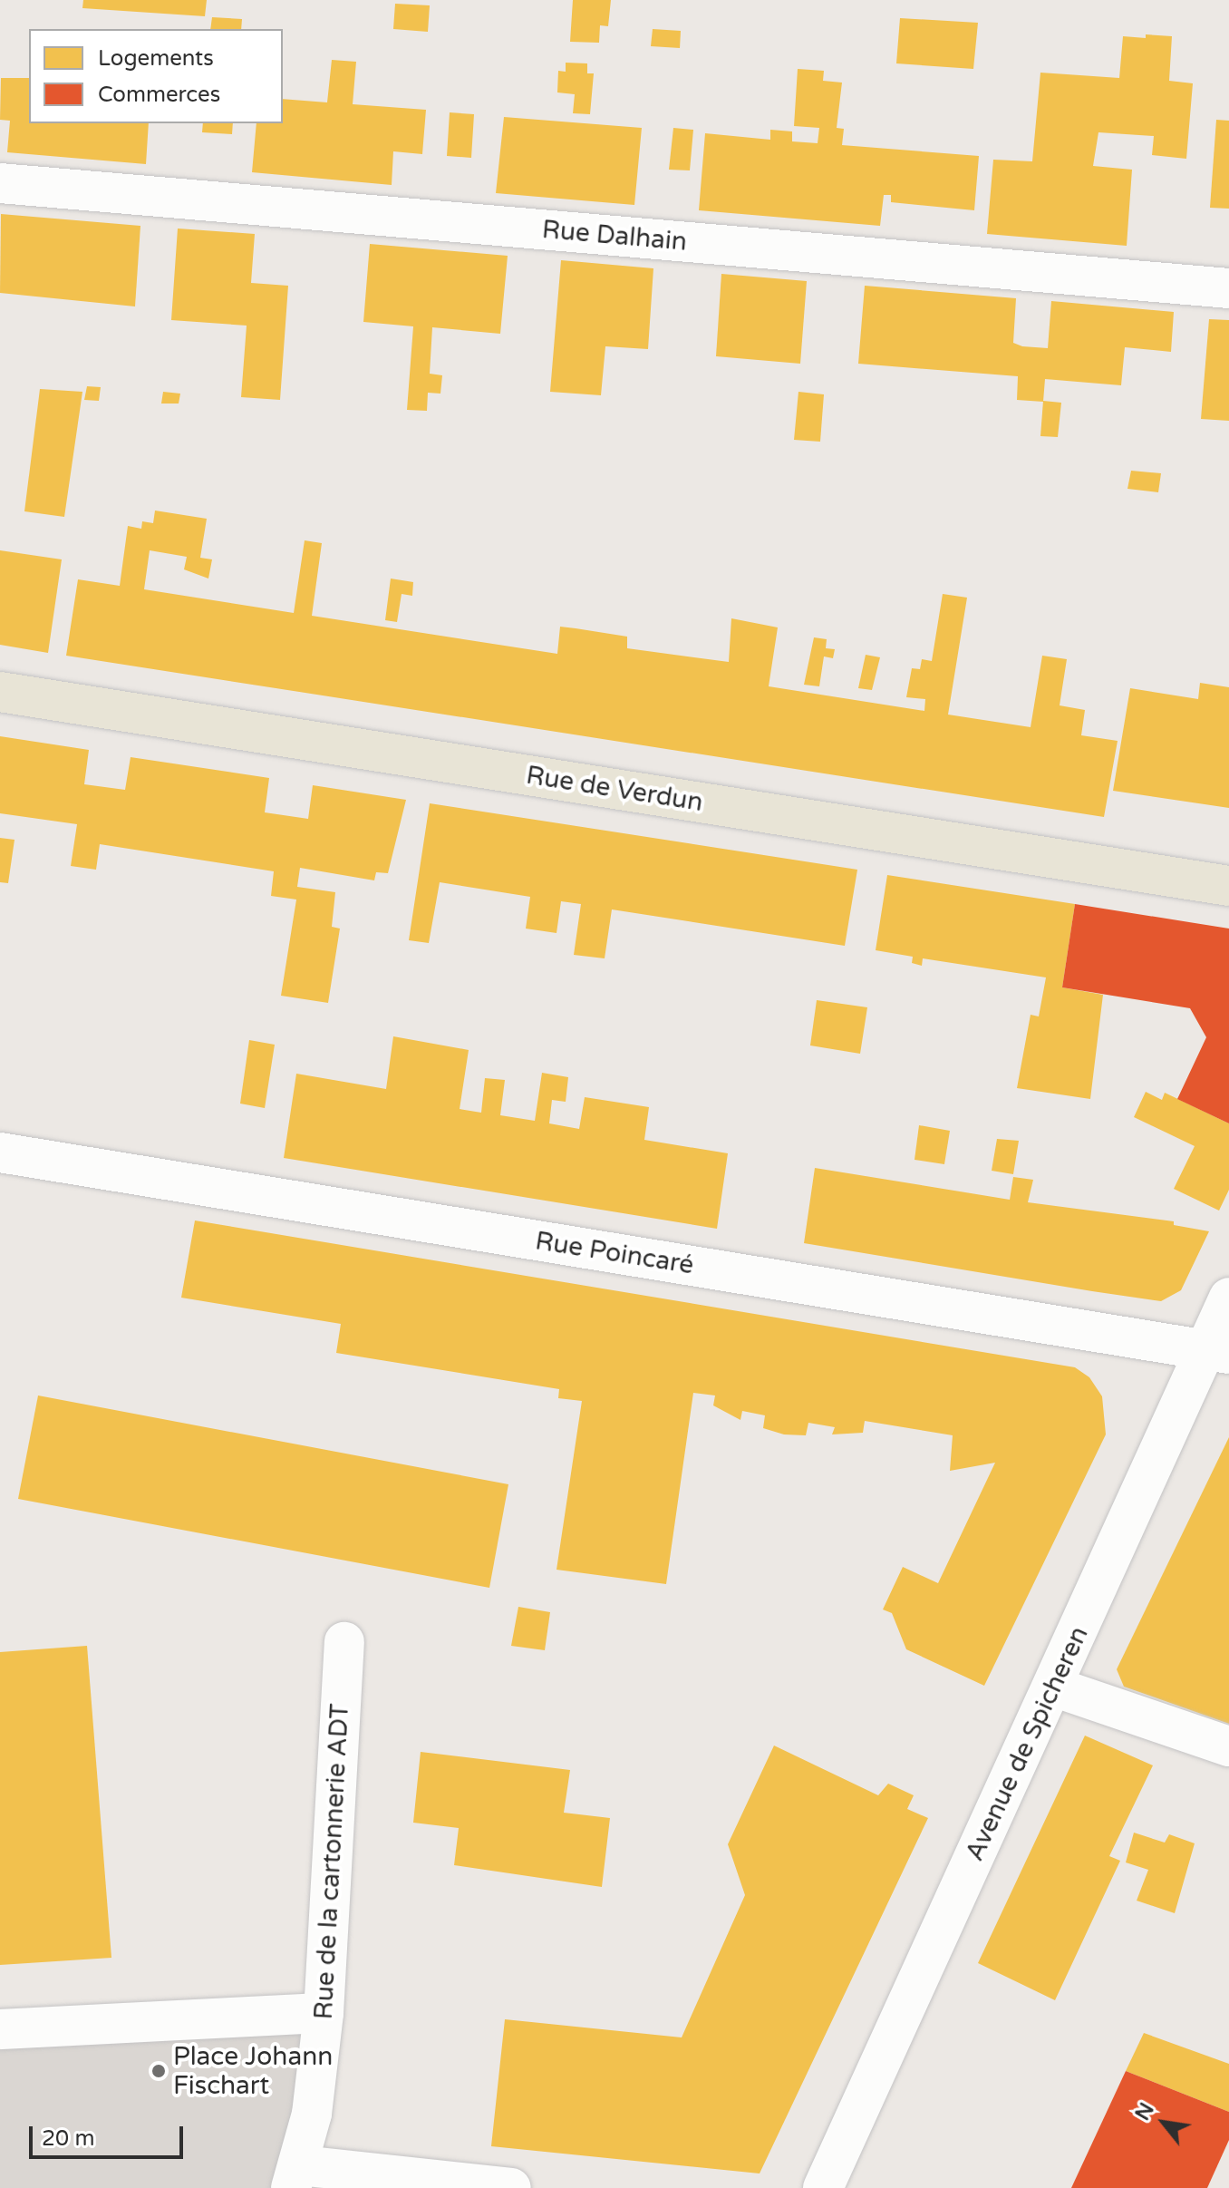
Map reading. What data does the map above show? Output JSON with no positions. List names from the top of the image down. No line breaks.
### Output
{"streets":{"main road":["Rue de Verdun"],"street":["Rue Dalhain","Rue Poincaré","Avenue de Spicheren","Rue de la cartonnerie ADT"]},"crossings":[["Rue Poincaré","Avenue de Spicheren"]],"places":["Place Johann Fischart"],"legend":["Logements","Commerces"],"scale_bar":"20 m","north":"top left"}
